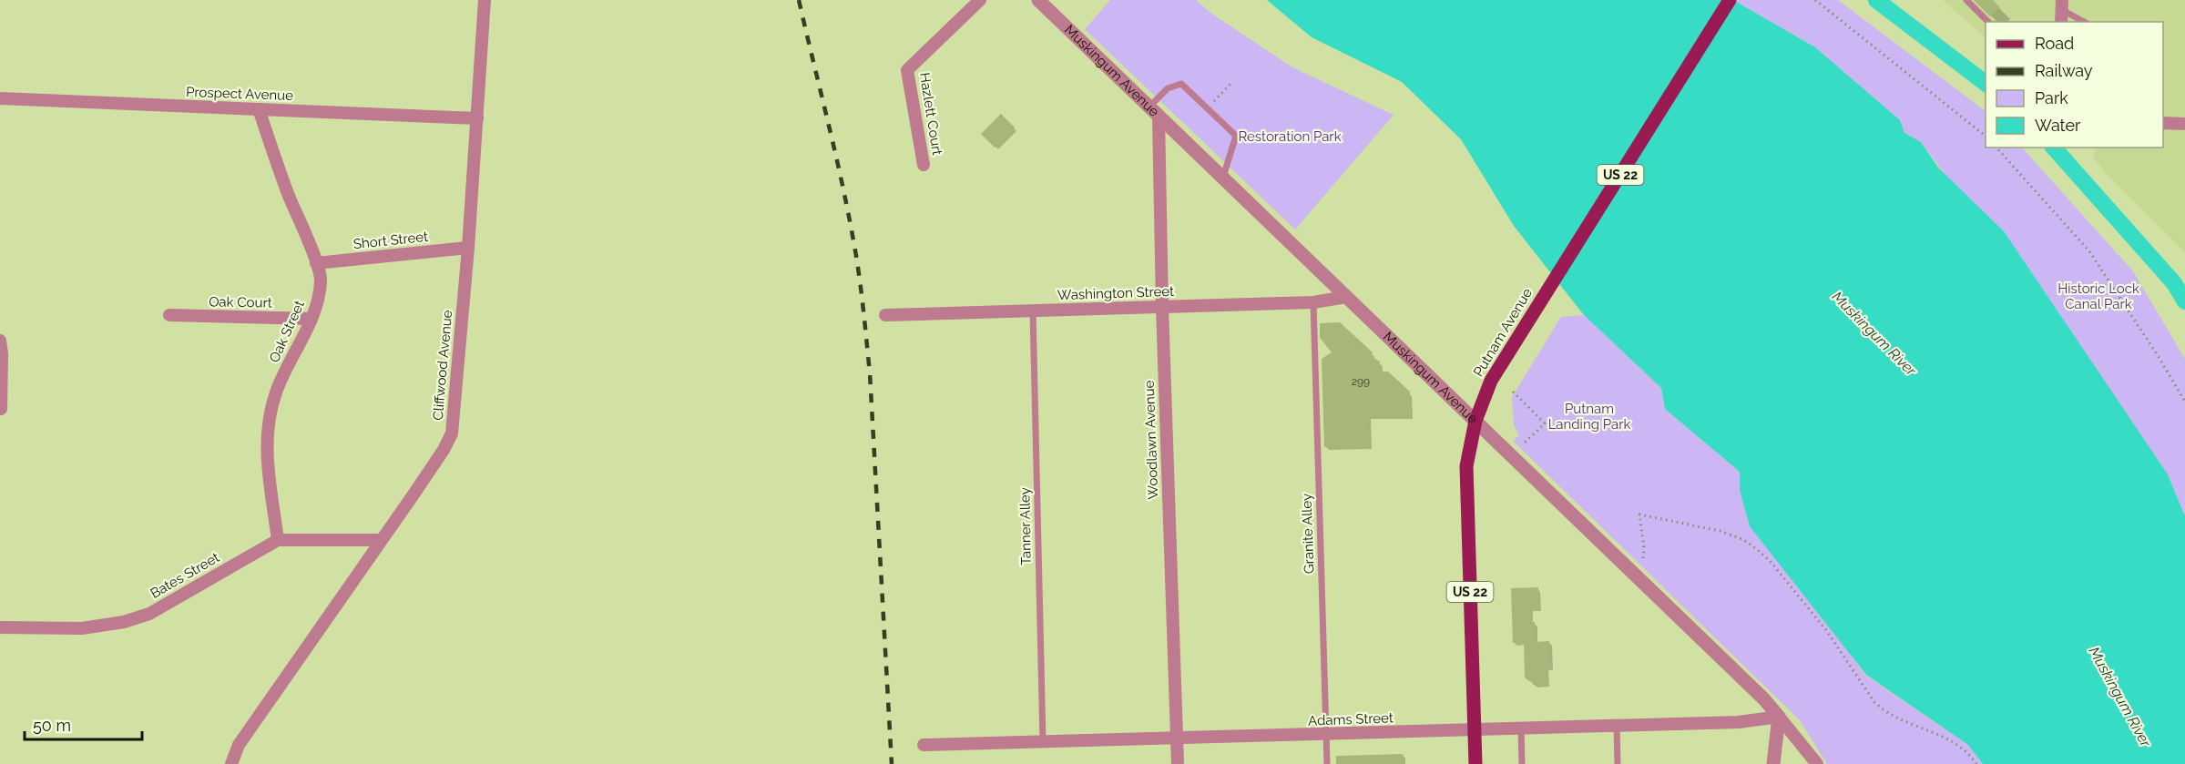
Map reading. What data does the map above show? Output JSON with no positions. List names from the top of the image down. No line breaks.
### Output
{"streets":{"main road":["US 22","Putnam Avenue"],"street":["Muskingum Avenue","Prospect Avenue","Hazlett Court","Short Street","Washington Street","Oak Court","Oak Street","Cliffwood Avenue","Woodlawn Avenue","Bates Street","Adams Street"],"lane":["Tanner Alley","Granite Alley"]},"crossings":[["Muskingum Avenue","Washington Street"],["Muskingum Avenue","Putnam Avenue"],["Muskingum Avenue","Woodlawn Avenue"],["Muskingum Avenue","Adams Street"],["Prospect Avenue","Oak Street"],["Prospect Avenue","Cliffwood Avenue"],["Short Street","Oak Street"],["Short Street","Cliffwood Avenue"],["Washington Street","Woodlawn Avenue"],["Washington Street","Tanner Alley"],["Washington Street","Granite Alley"],["Oak Court","Oak Street"],["Oak Street","Bates Street"],["Putnam Avenue","Adams Street"],["Cliffwood Avenue","Bates Street"],["Woodlawn Avenue","Adams Street"],["Tanner Alley","Adams Street"],["Granite Alley","Adams Street"]],"water":["Muskingum River"],"parks":["Restoration Park","Historic Lock Canal Park","Putnam Landing Park"],"house_numbers":["299"],"legend":["Road","Railway","Park","Water"],"scale_bar":"50 m"}
